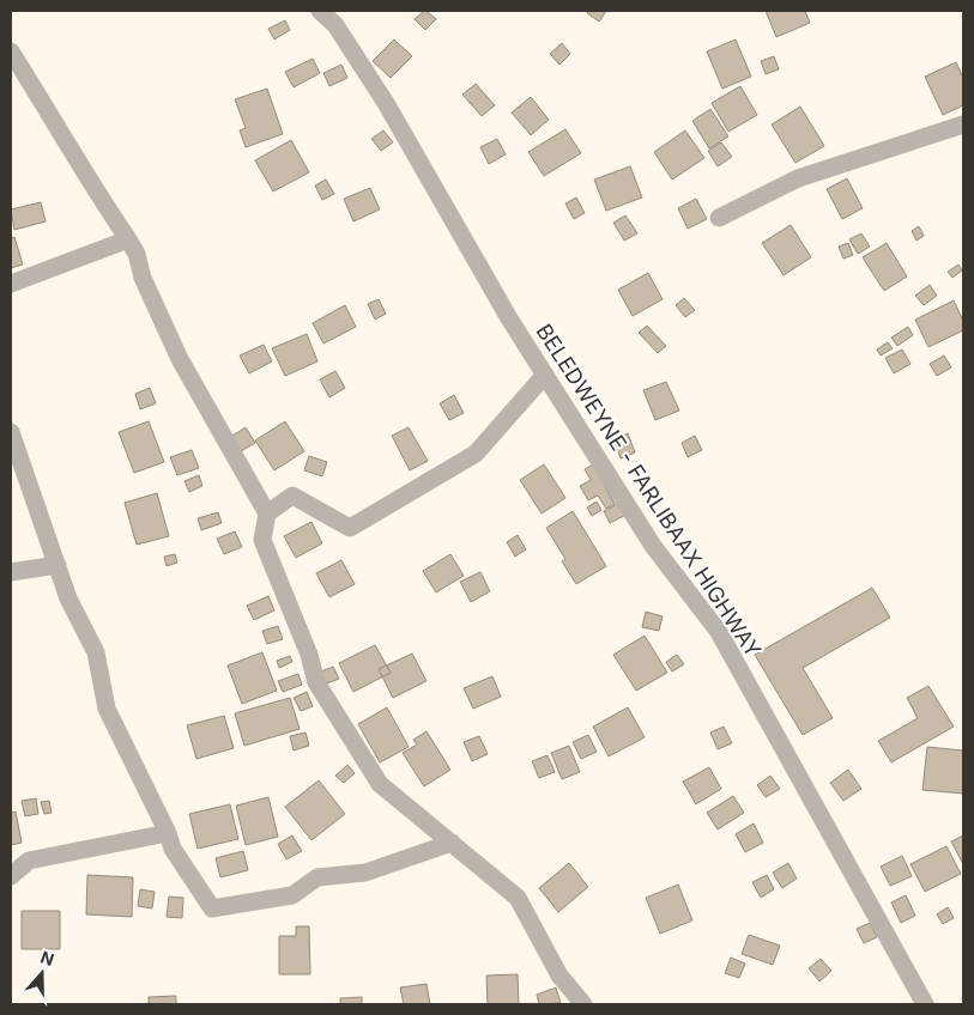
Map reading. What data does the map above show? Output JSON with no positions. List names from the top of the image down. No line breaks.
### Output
{"streets":{"street":["BELEDWEYNE - FARLIBAAX HIGHWAY"]},"north":"top"}
